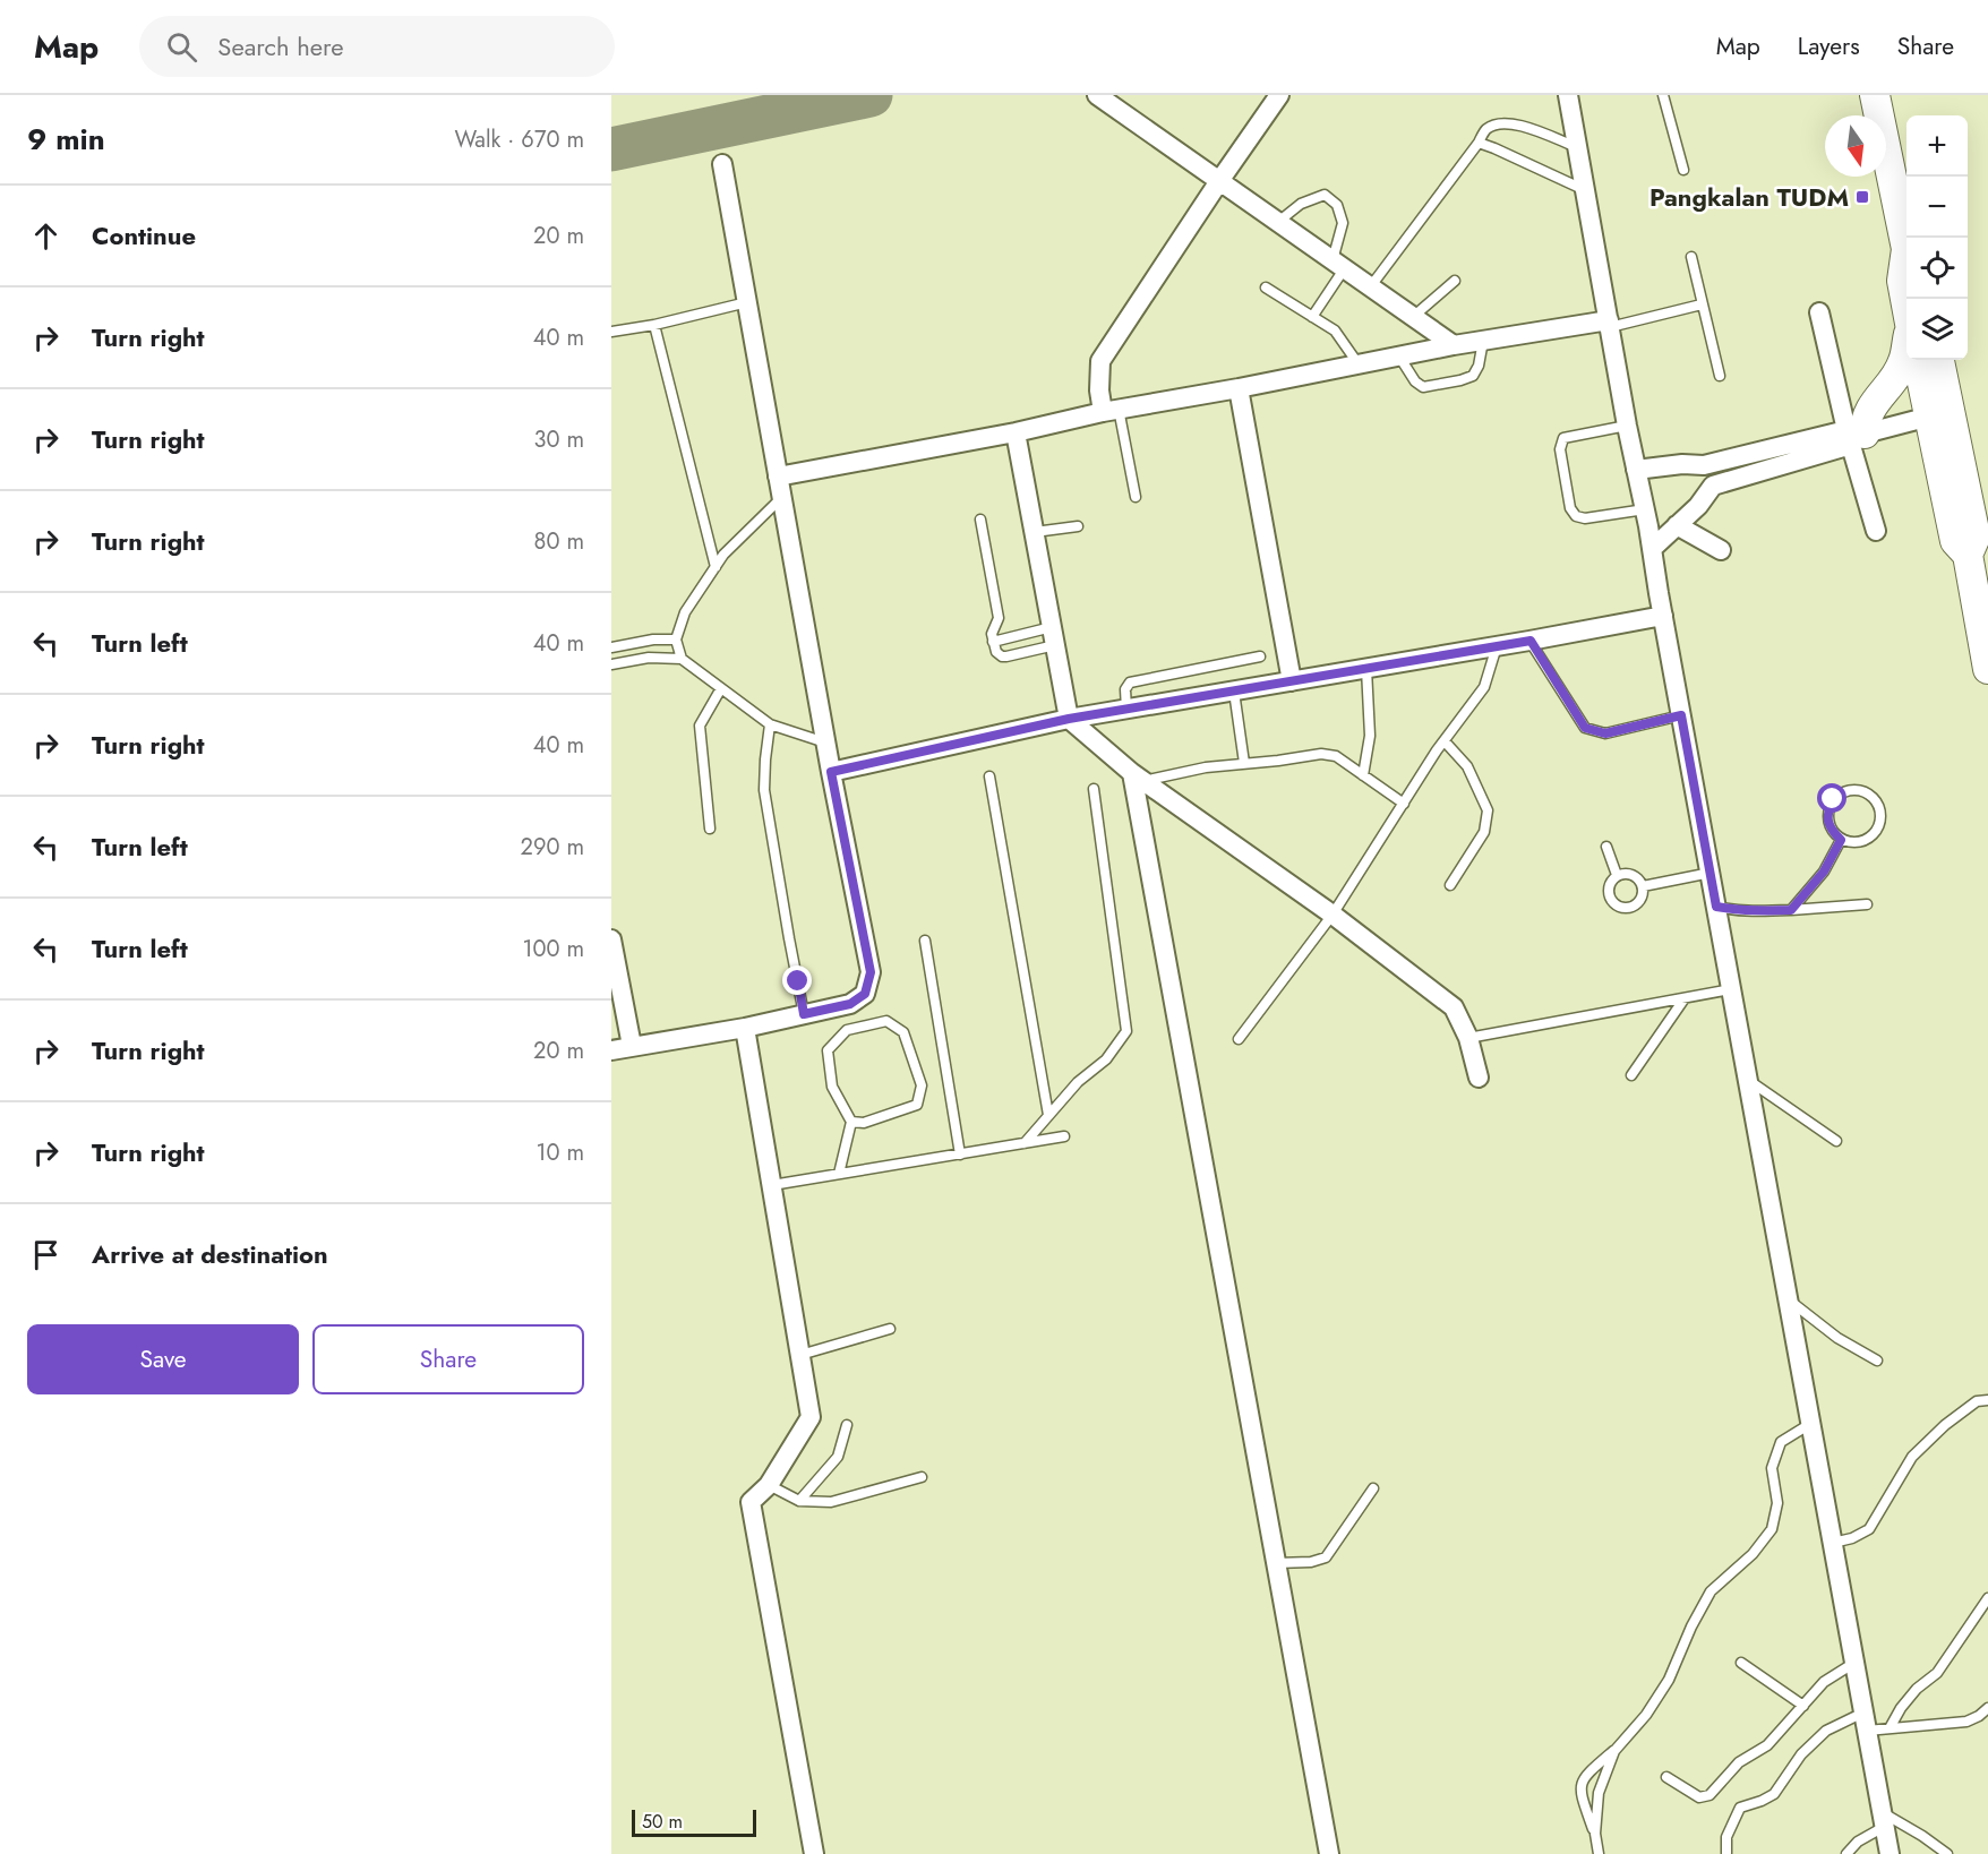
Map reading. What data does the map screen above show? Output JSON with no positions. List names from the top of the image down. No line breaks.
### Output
{"places":{"transit":["Pangkalan TUDM"]},"scale_bar":"50 m","north":"bottom","page":{"header":"Map","search":"Search here","nav":["Map","Layers","Share"],"heading":["9 min","Walk · 670 m"],"map_buttons":["+","−"],"list":[["Continue","20 m"],["Turn right","40 m"],["Turn right","30 m"],["Turn right","80 m"],["Turn left","40 m"],["Turn right","40 m"],["Turn left","290 m"],["Turn left","100 m"],["Turn right","20 m"],["Turn right","10 m"],"Arrive at destination"],"buttons":["Save","Share"],"scale":"50 m"}}
